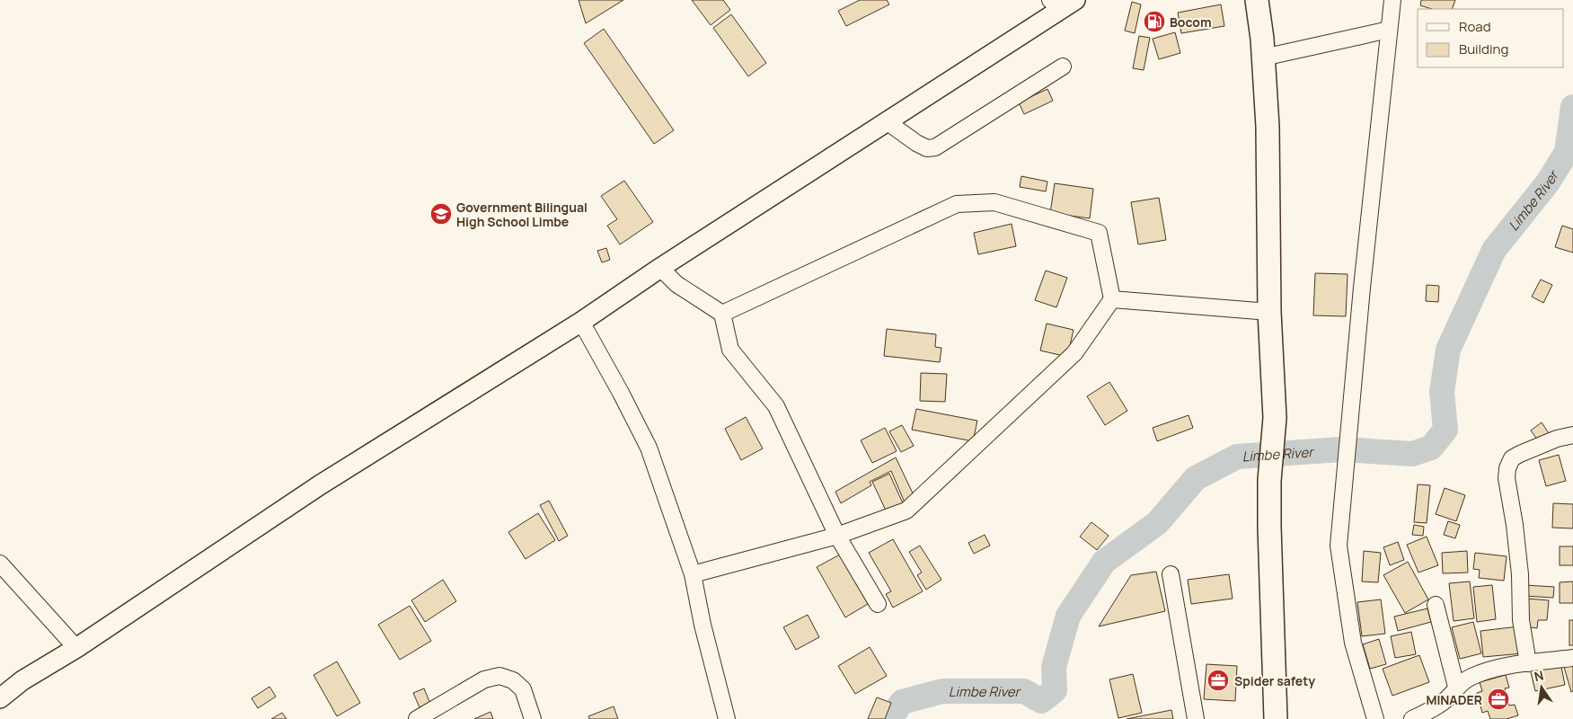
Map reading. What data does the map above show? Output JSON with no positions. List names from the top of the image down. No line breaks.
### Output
{"water":["Limbe River"],"places":{"fuel station":["Bocom"],"school or university":["Government Bilingual High School Limbe"],"office":["Spider safety","MINADER"]},"legend":["Road","Building"],"north":"top"}
